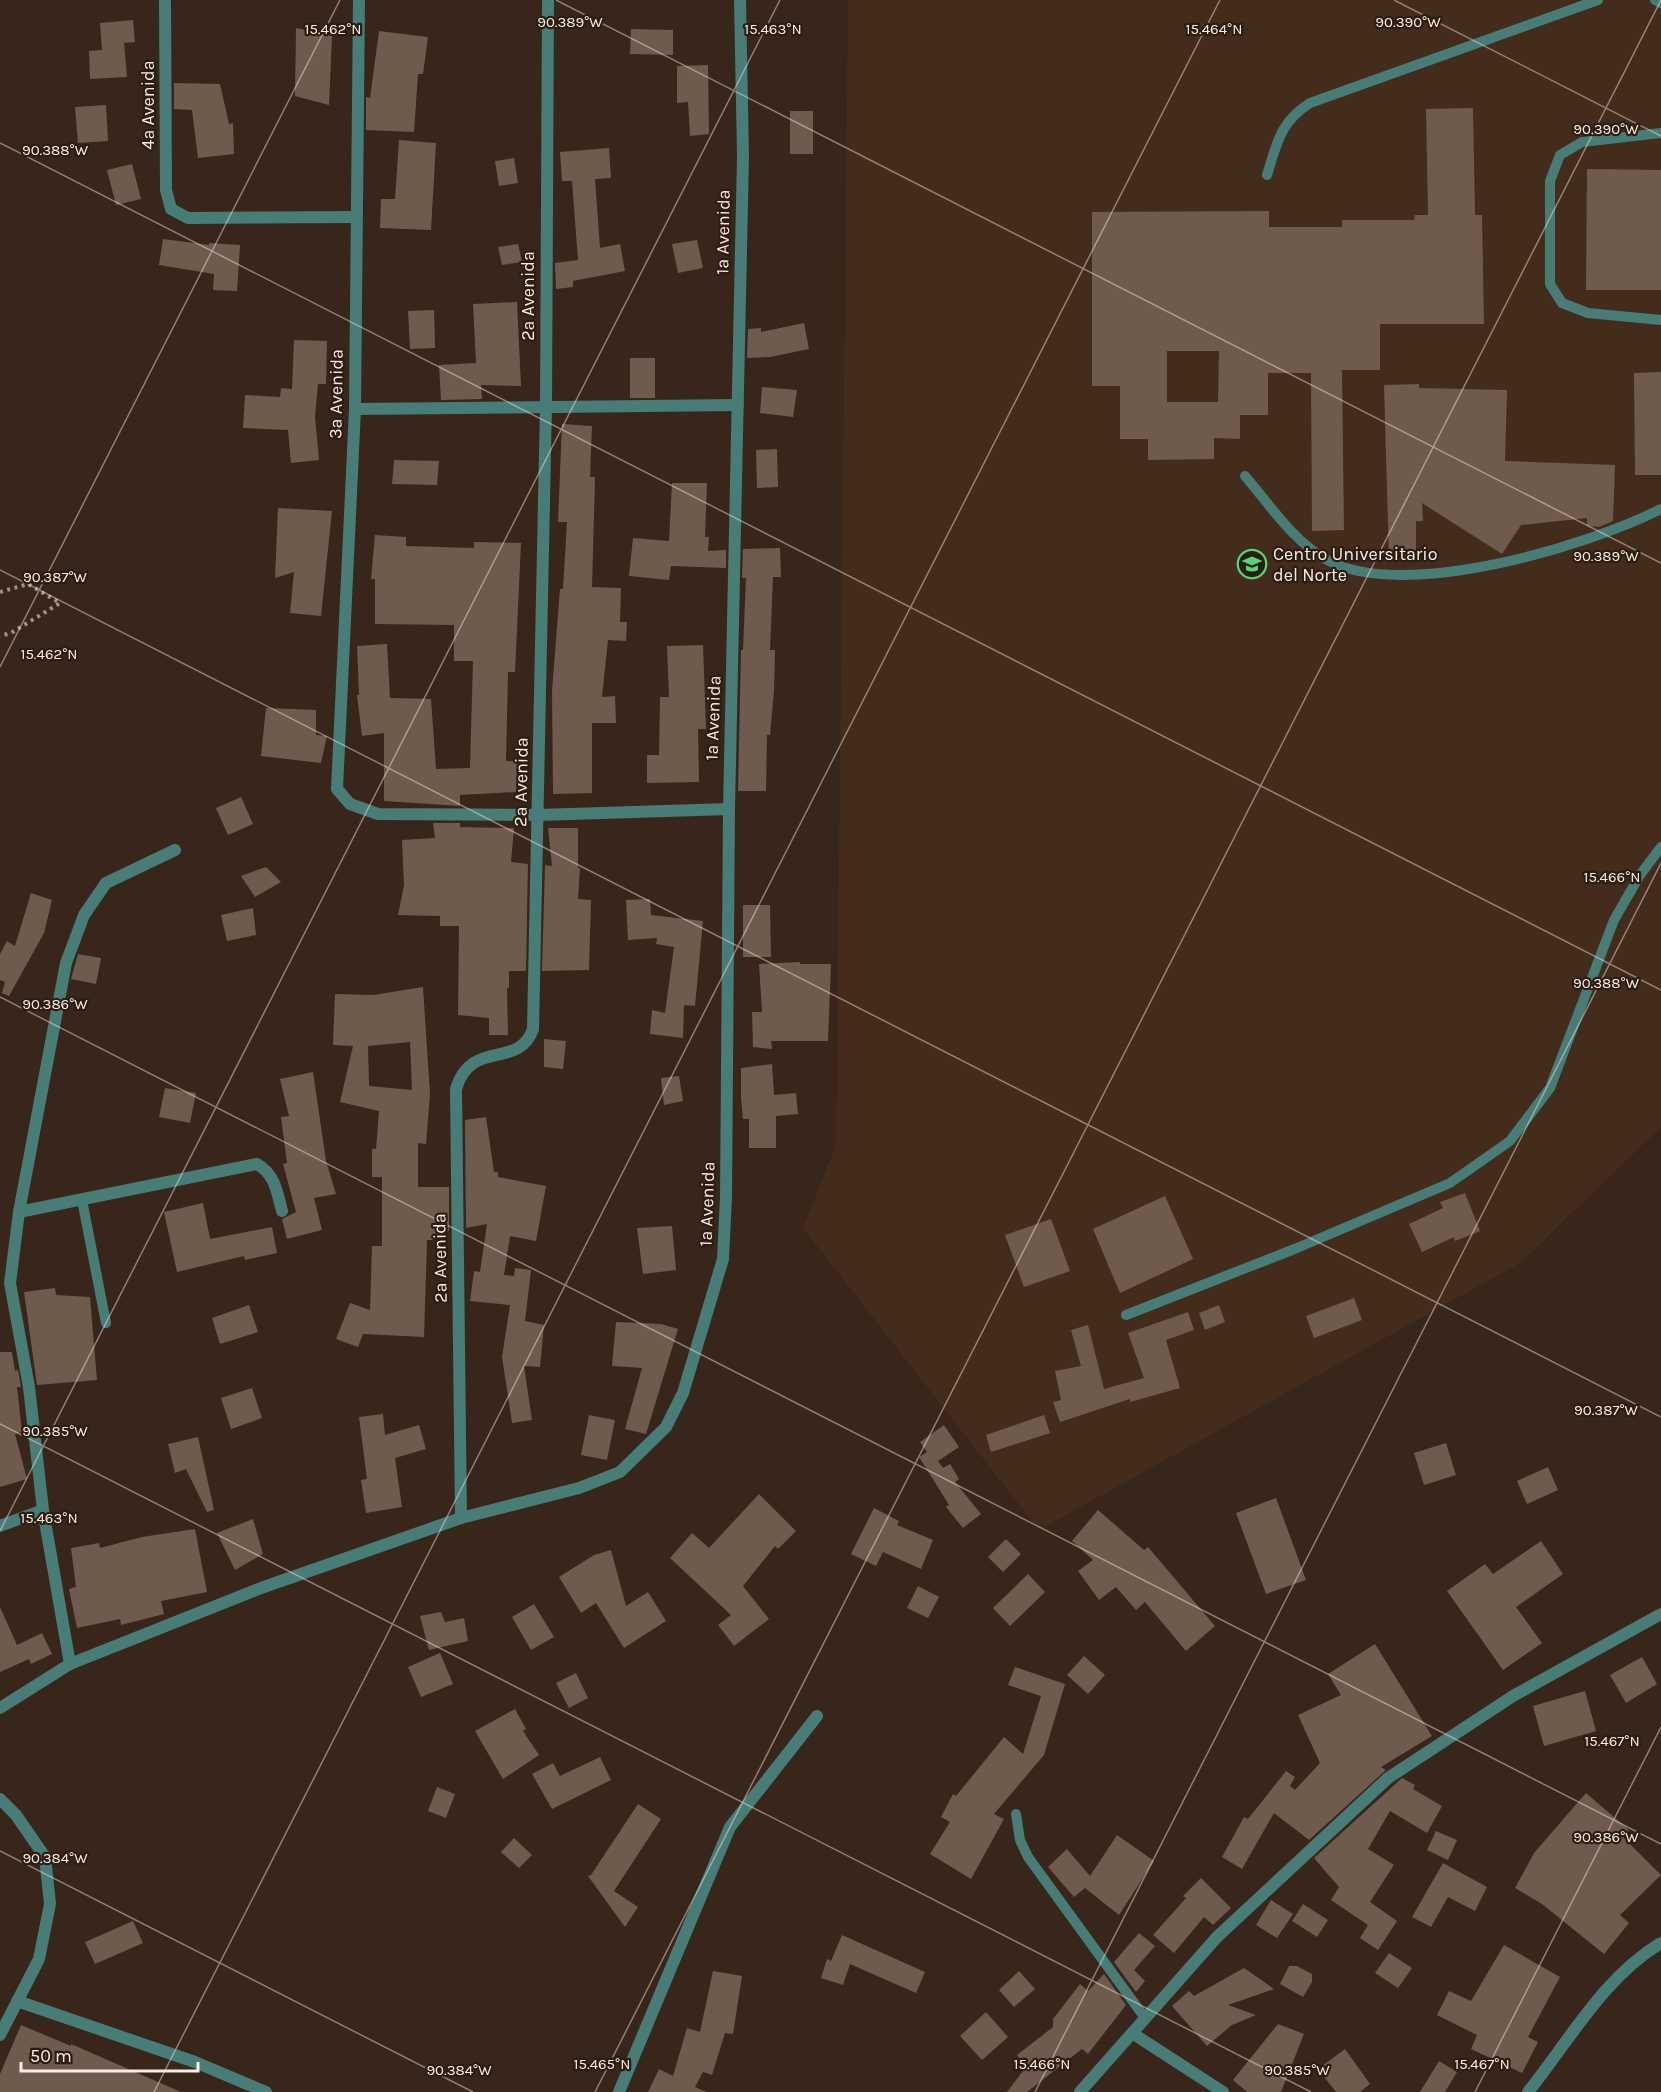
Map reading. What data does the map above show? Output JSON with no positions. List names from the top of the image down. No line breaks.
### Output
{"streets":{"street":["4a Avenida","1a Avenida","2a Avenida","3a Avenida"]},"crossings":[["4a Avenida","3a Avenida"],["1a Avenida","2a Avenida"],["2a Avenida","3a Avenida"]],"places":{"school or university":["Centro Universitario del Norte"]},"scale_bar":"50 m","coordinates":["90.389°W","90.390°W","15.462°N","15.463°N","15.464°N","90.388°W","90.387°W","15.466°N","90.386°W","90.385°W","15.467°N","90.384°W","15.465°N"]}
